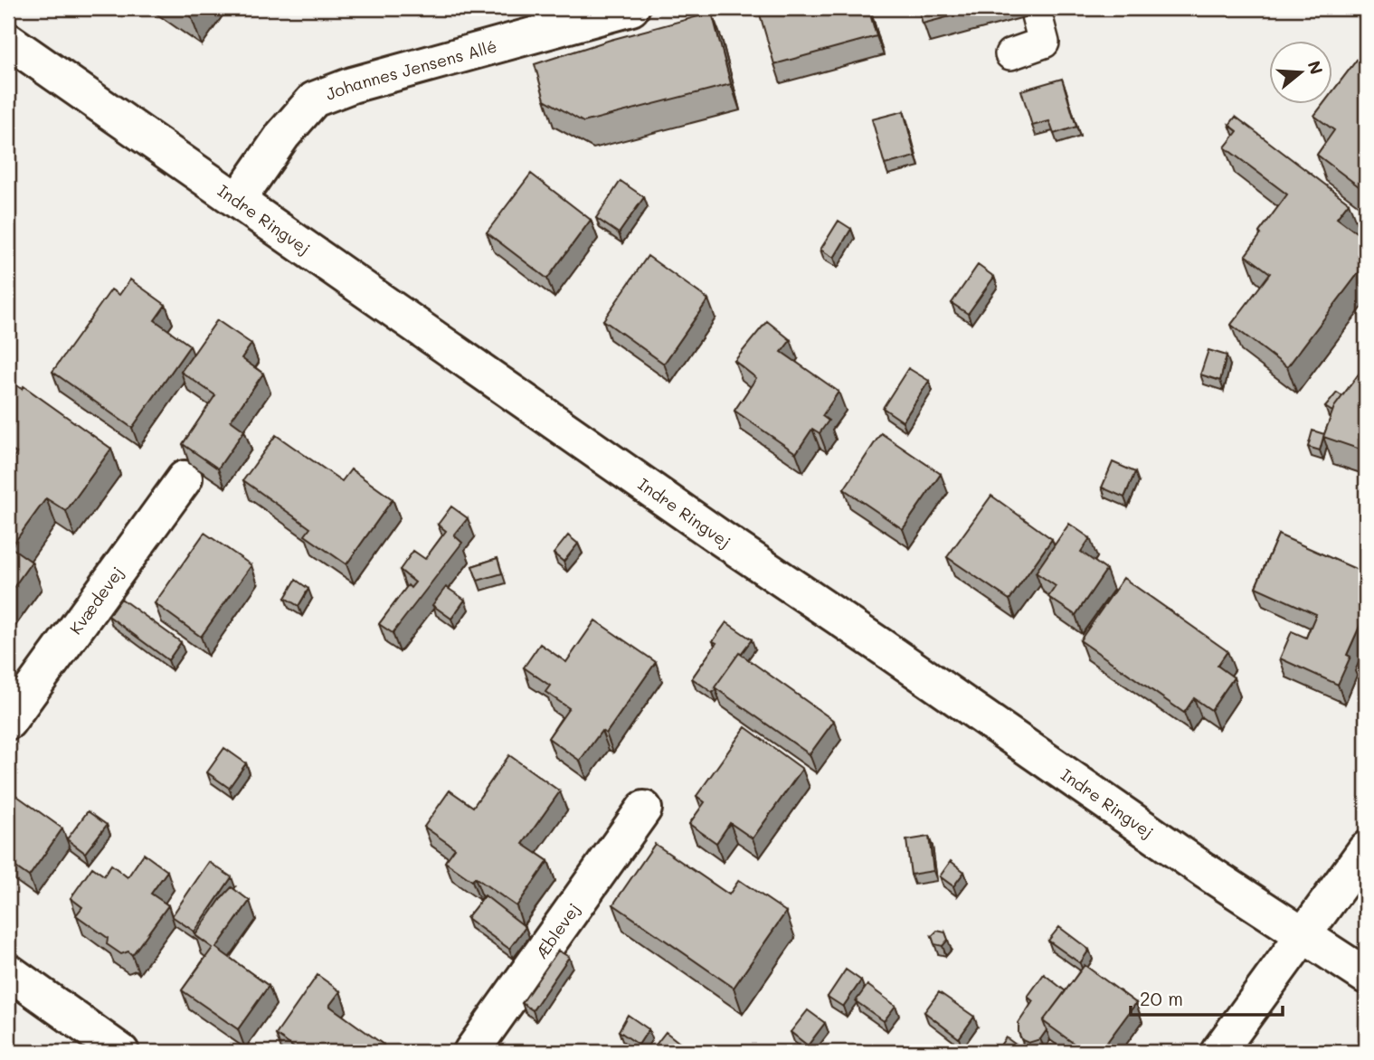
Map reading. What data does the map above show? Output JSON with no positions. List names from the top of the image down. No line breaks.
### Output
{"streets":{"street":["Johannes Jensens Allé","Indre Ringvej","Kvædevej","Æblevej"]},"crossings":[["Johannes Jensens Allé","Indre Ringvej"]],"scale_bar":"20 m","north":"right"}
